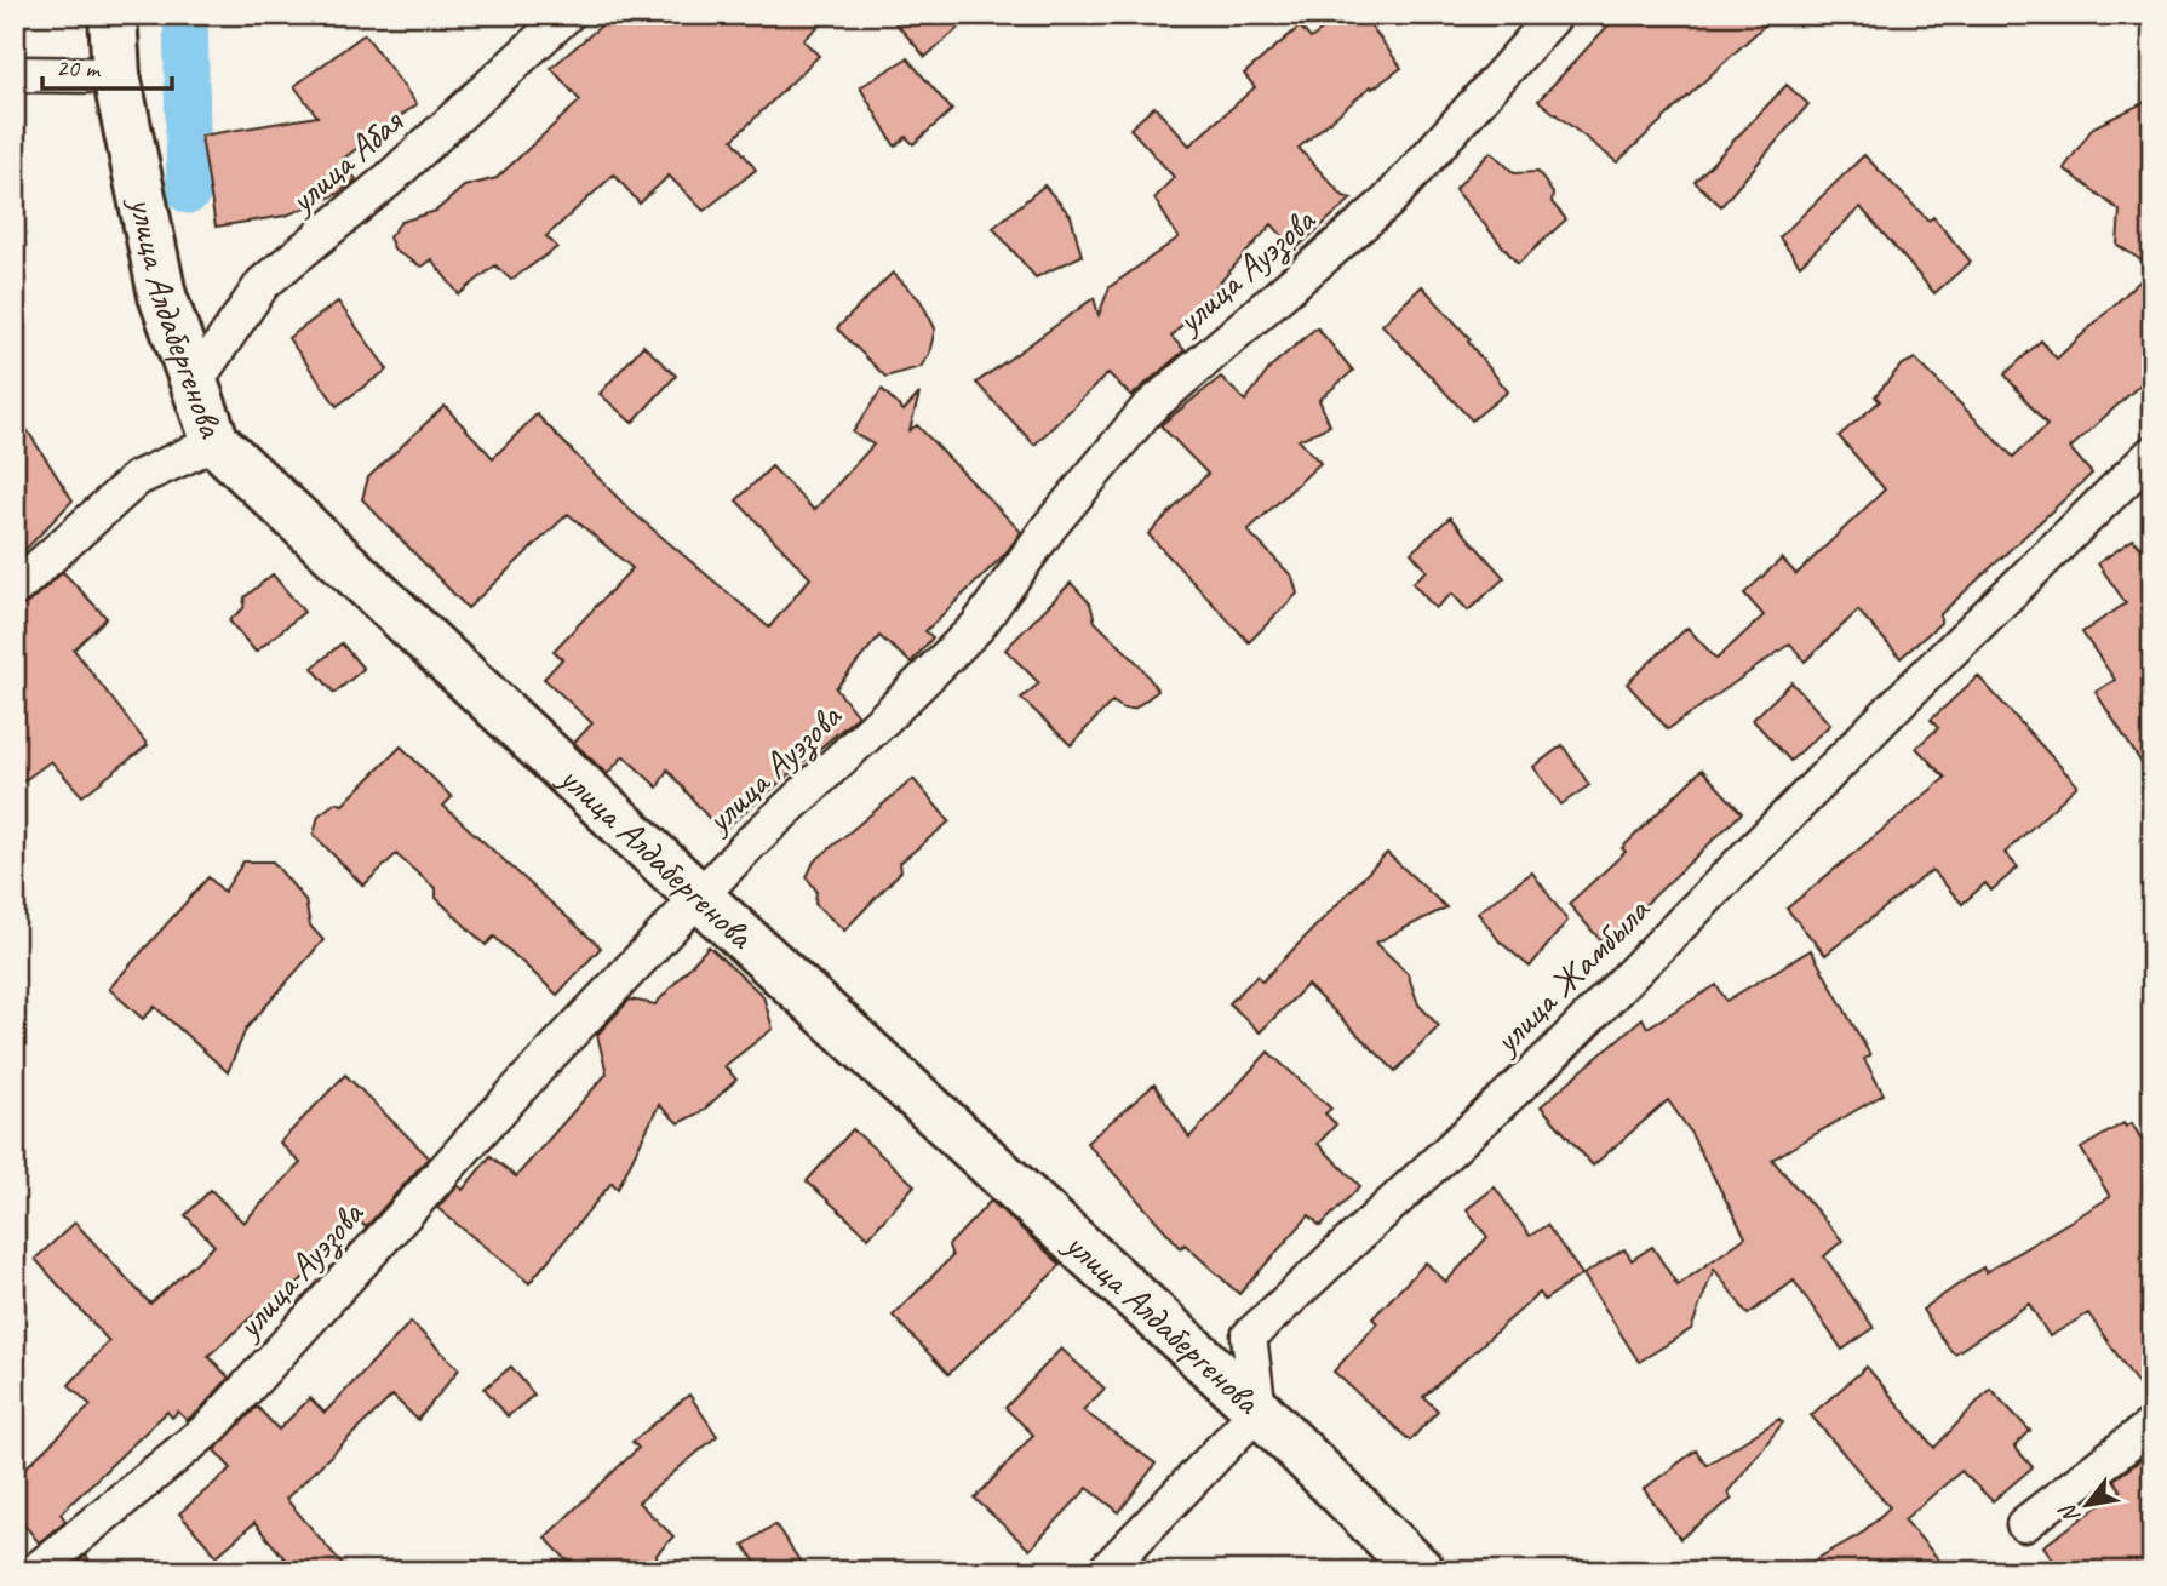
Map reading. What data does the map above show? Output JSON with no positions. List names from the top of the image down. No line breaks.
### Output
{"streets":{"main road":["улица Алдабергенова"],"street":["улица Абая","улица Ауэзова","улица Жамбыла"]},"crossings":[["улица Абая","улица Алдабергенова"],["улица Ауэзова","улица Алдабергенова"],["улица Алдабергенова","улица Жамбыла"]],"scale_bar":"20 m","north":"bottom left"}
